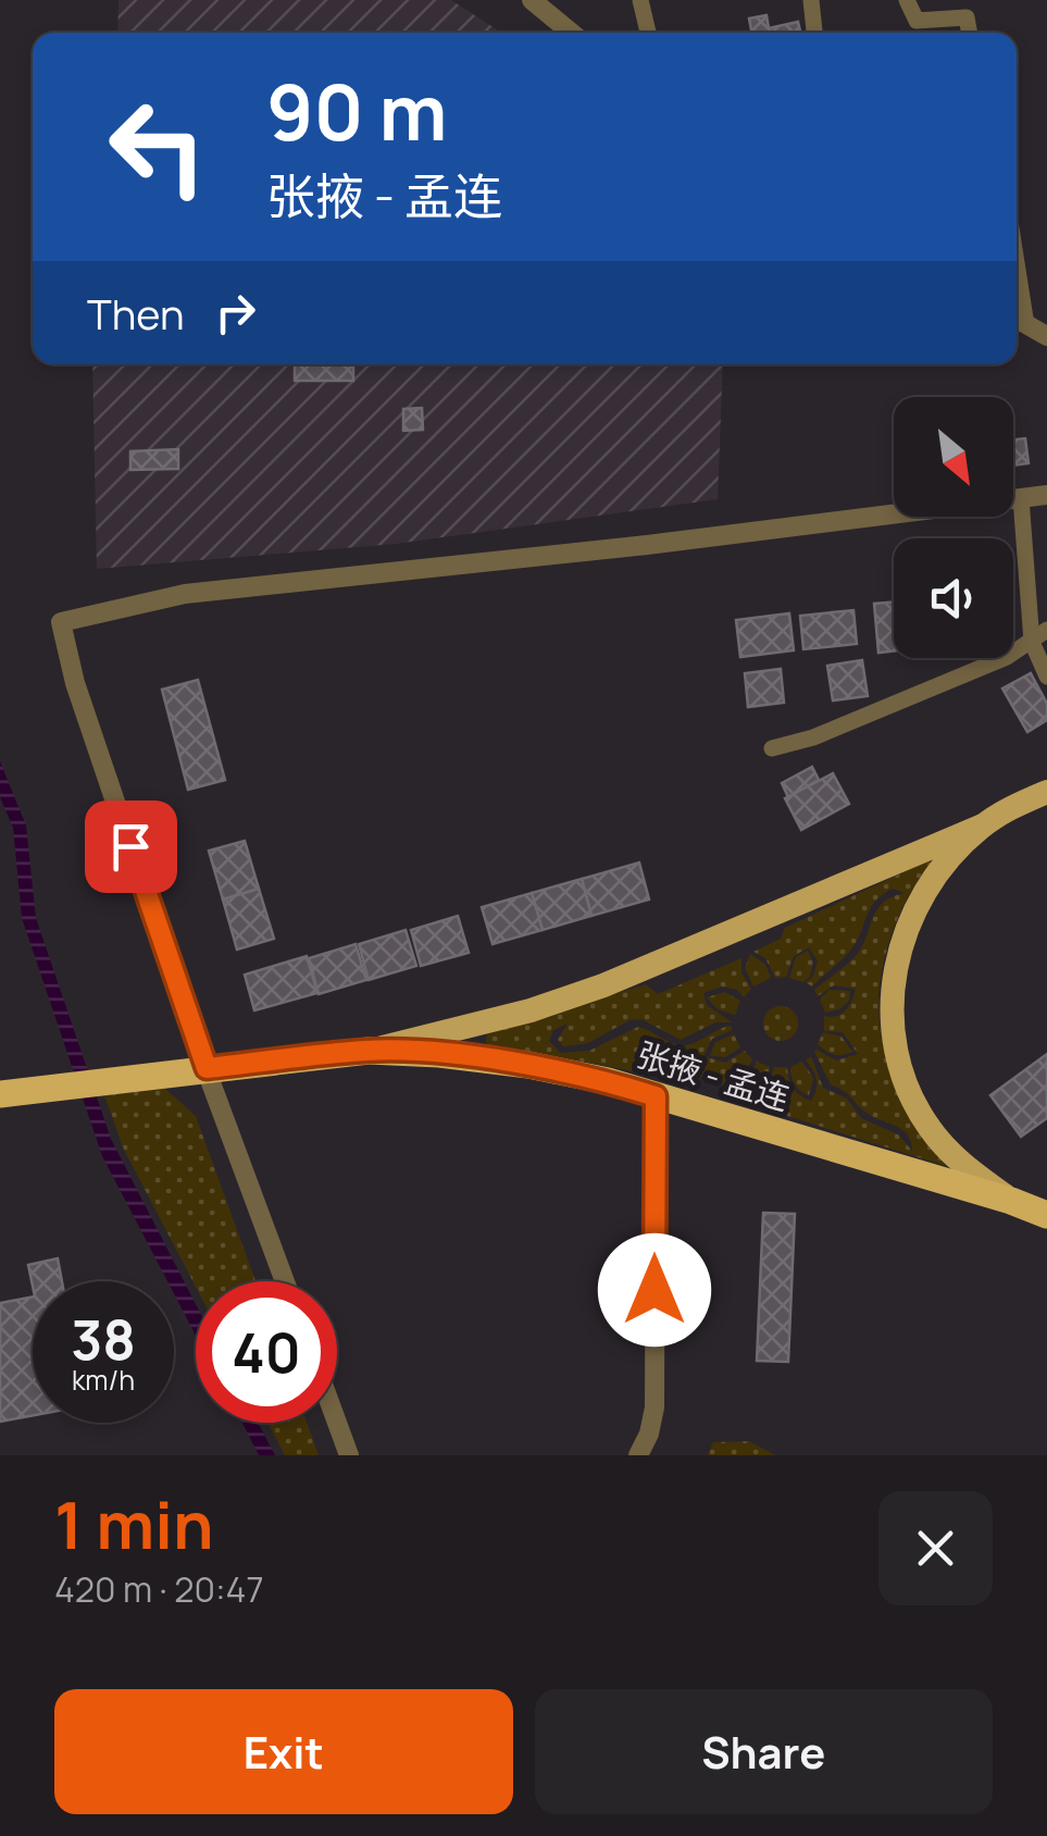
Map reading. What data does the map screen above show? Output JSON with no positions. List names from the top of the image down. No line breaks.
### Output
{"streets":{"highway":["张掖 - 孟连"]},"north":"bottom right","page":{"turn":["90 m","张掖 - 孟连"],"then":"Then","speed":"38 km/h","limit":"40","heading":["1 min","420 m · 20:47"],"buttons":["Exit","Share"]}}
